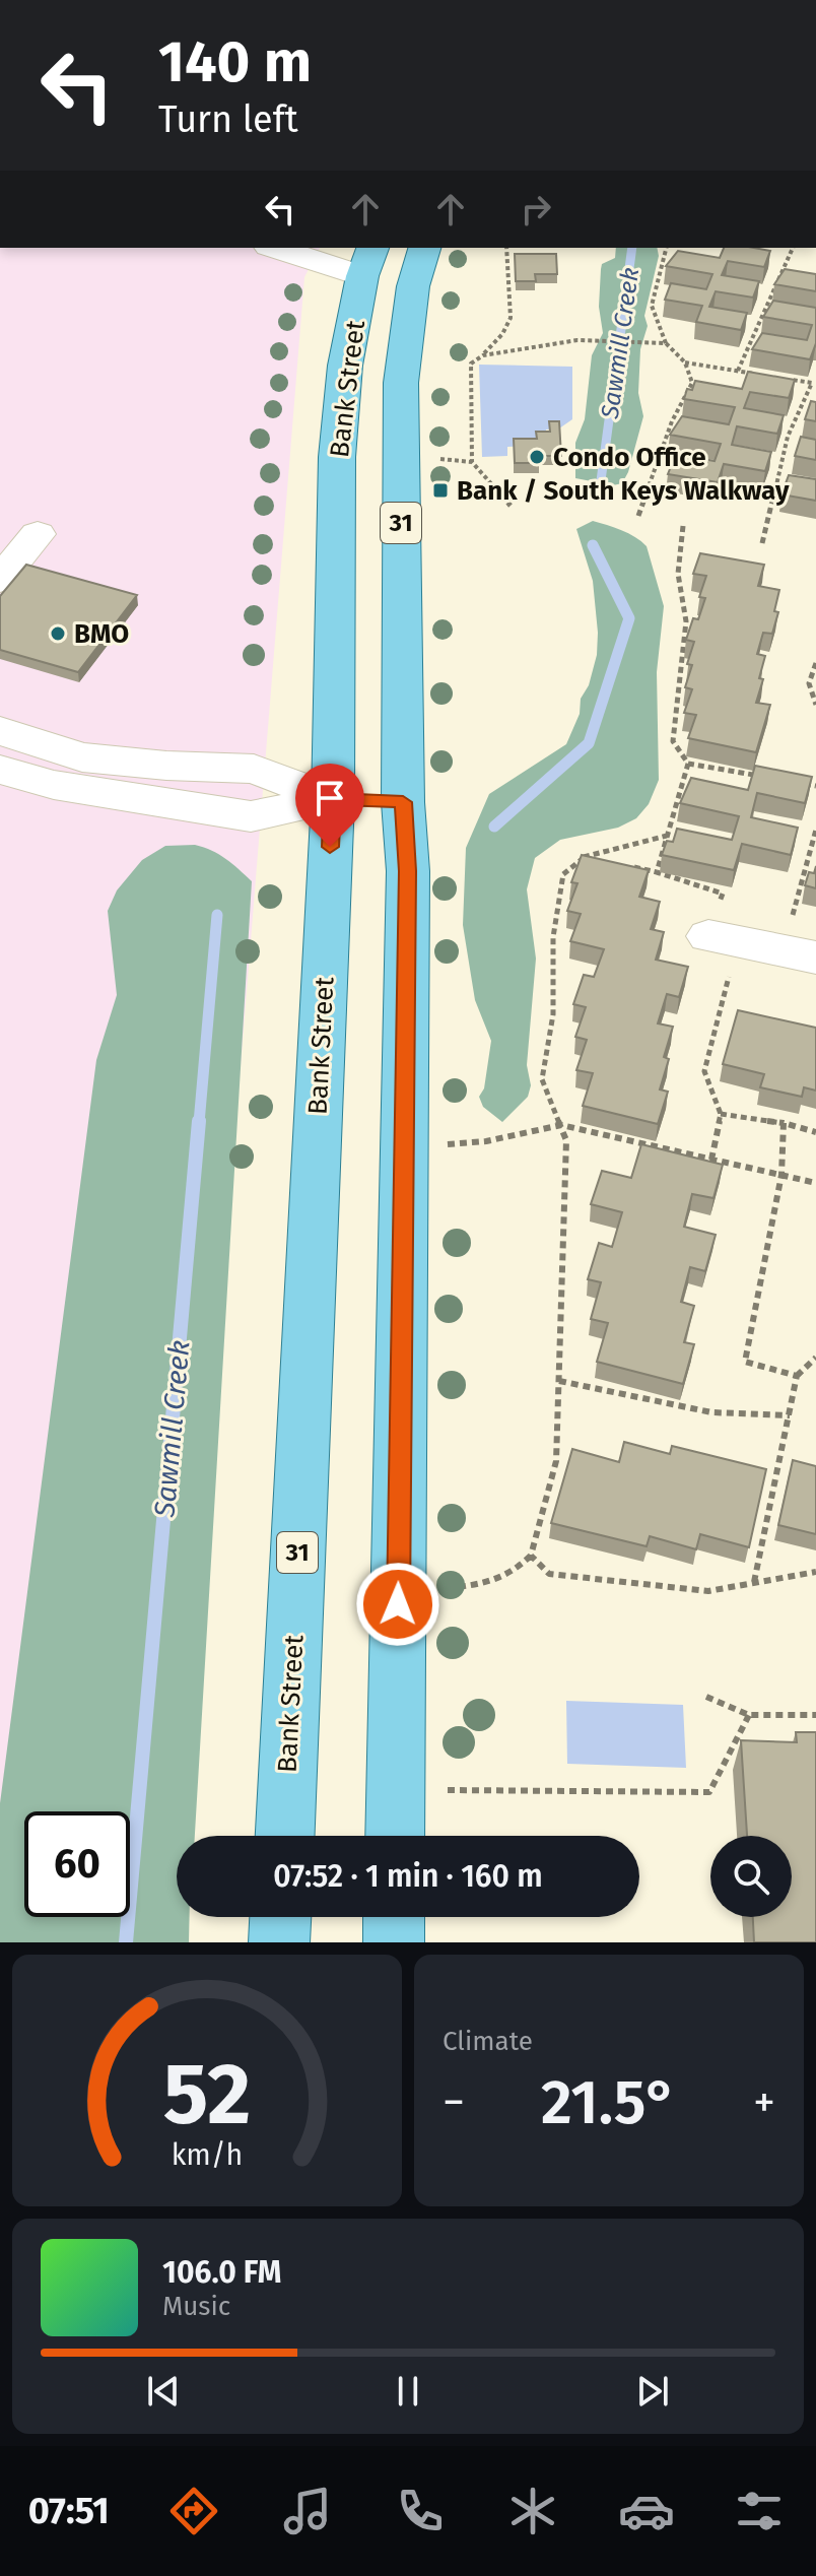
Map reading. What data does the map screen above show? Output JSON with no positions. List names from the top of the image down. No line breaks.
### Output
{"streets":{"main road":["Bank Street","31"]},"water":["Sawmill Creek"],"places":{"other":["Condo Office","BMO"],"transit":["Bank / South Keys Walkway"]},"page":{"turn":["140 m","Turn left"],"limit":"60","trip":"07:52 · 1 min · 160 m","tile":"Climate","heat":["−","21.5°","+"],"song":["106.0 FM","Music"],"tabs":"07:51","gauge":["52","km/h"]}}
